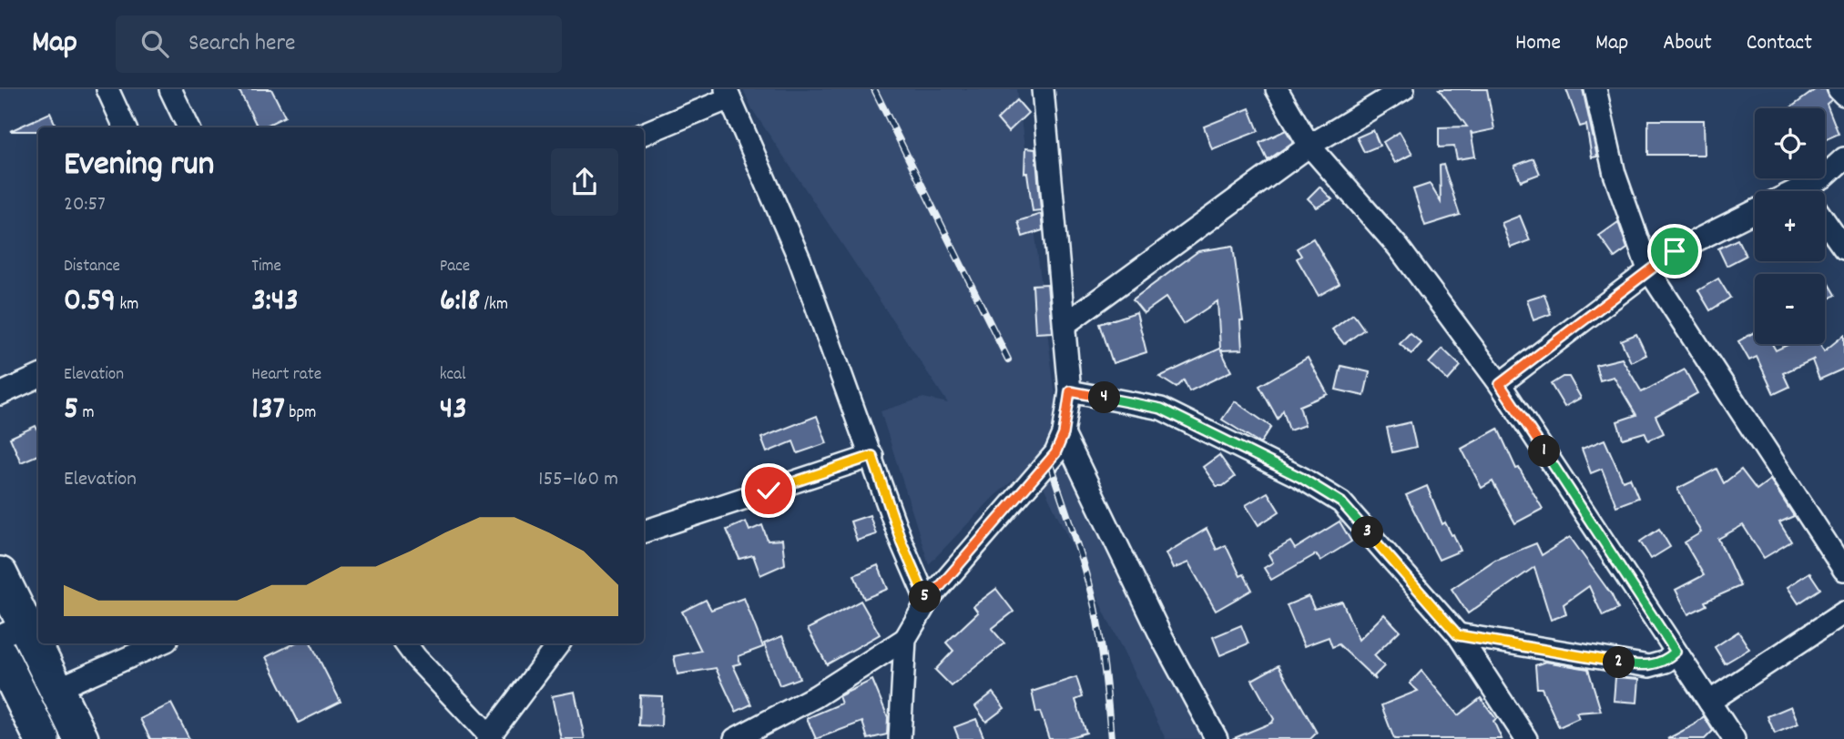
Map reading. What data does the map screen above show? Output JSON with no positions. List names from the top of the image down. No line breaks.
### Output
{"page":{"header":"Map","search":"Search here","nav":["Home","Map","About","Contact"],"map_buttons":["+","−"],"heading":["Evening run","20:57"],"stats":[["Distance","0.59 km"],["Time","3:43"],["Pace","6:18 /km"],["Elevation","5 m"],["Heart rate","137 bpm"],["kcal","43"]],"pins":["4","1","3","5","2"],"chart":["Elevation","155–160 m"]}}
